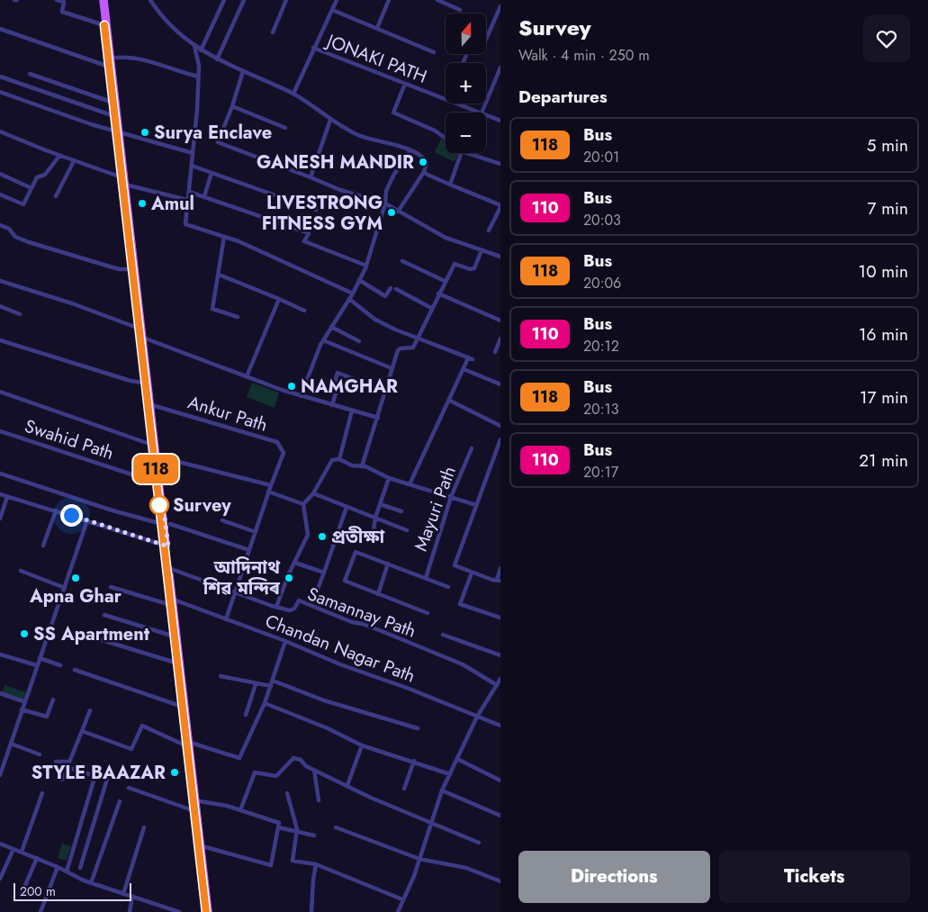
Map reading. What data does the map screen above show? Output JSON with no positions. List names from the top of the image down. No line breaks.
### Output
{"streets":{"street":["JONAKI PATH","Ankur Path","Swahid Path","Mayuri Path","Samannay Path","Chandan Nagar Path"]},"places":["Surya Enclave","GANESH MANDIR","Amul","LIVESTRONG FITNESS GYM","NAMGHAR","Survey","প্রতীক্ষা","Apna Ghar","আদিনাথ শিৱ মন্দিৰ","SS Apartment","STYLE BAAZAR"],"lines":["bus line 118"],"scale_bar":"200 m","north":"top","page":{"on_map":"118","heading":[["Survey","Walk · 4 min · 250 m"],"Departures"],"map_buttons":["+","−"],"list":[{"mark":"118","name":"Bus","note":"20:01","value":"5 min"},{"mark":"110","name":"Bus","note":"20:03","value":"7 min"},{"mark":"118","name":"Bus","note":"20:06","value":"10 min"},{"mark":"110","name":"Bus","note":"20:12","value":"16 min"},{"mark":"118","name":"Bus","note":"20:13","value":"17 min"},{"mark":"110","name":"Bus","note":"20:17","value":"21 min"}],"buttons":["Directions","Tickets"],"scale":"200 m"}}
